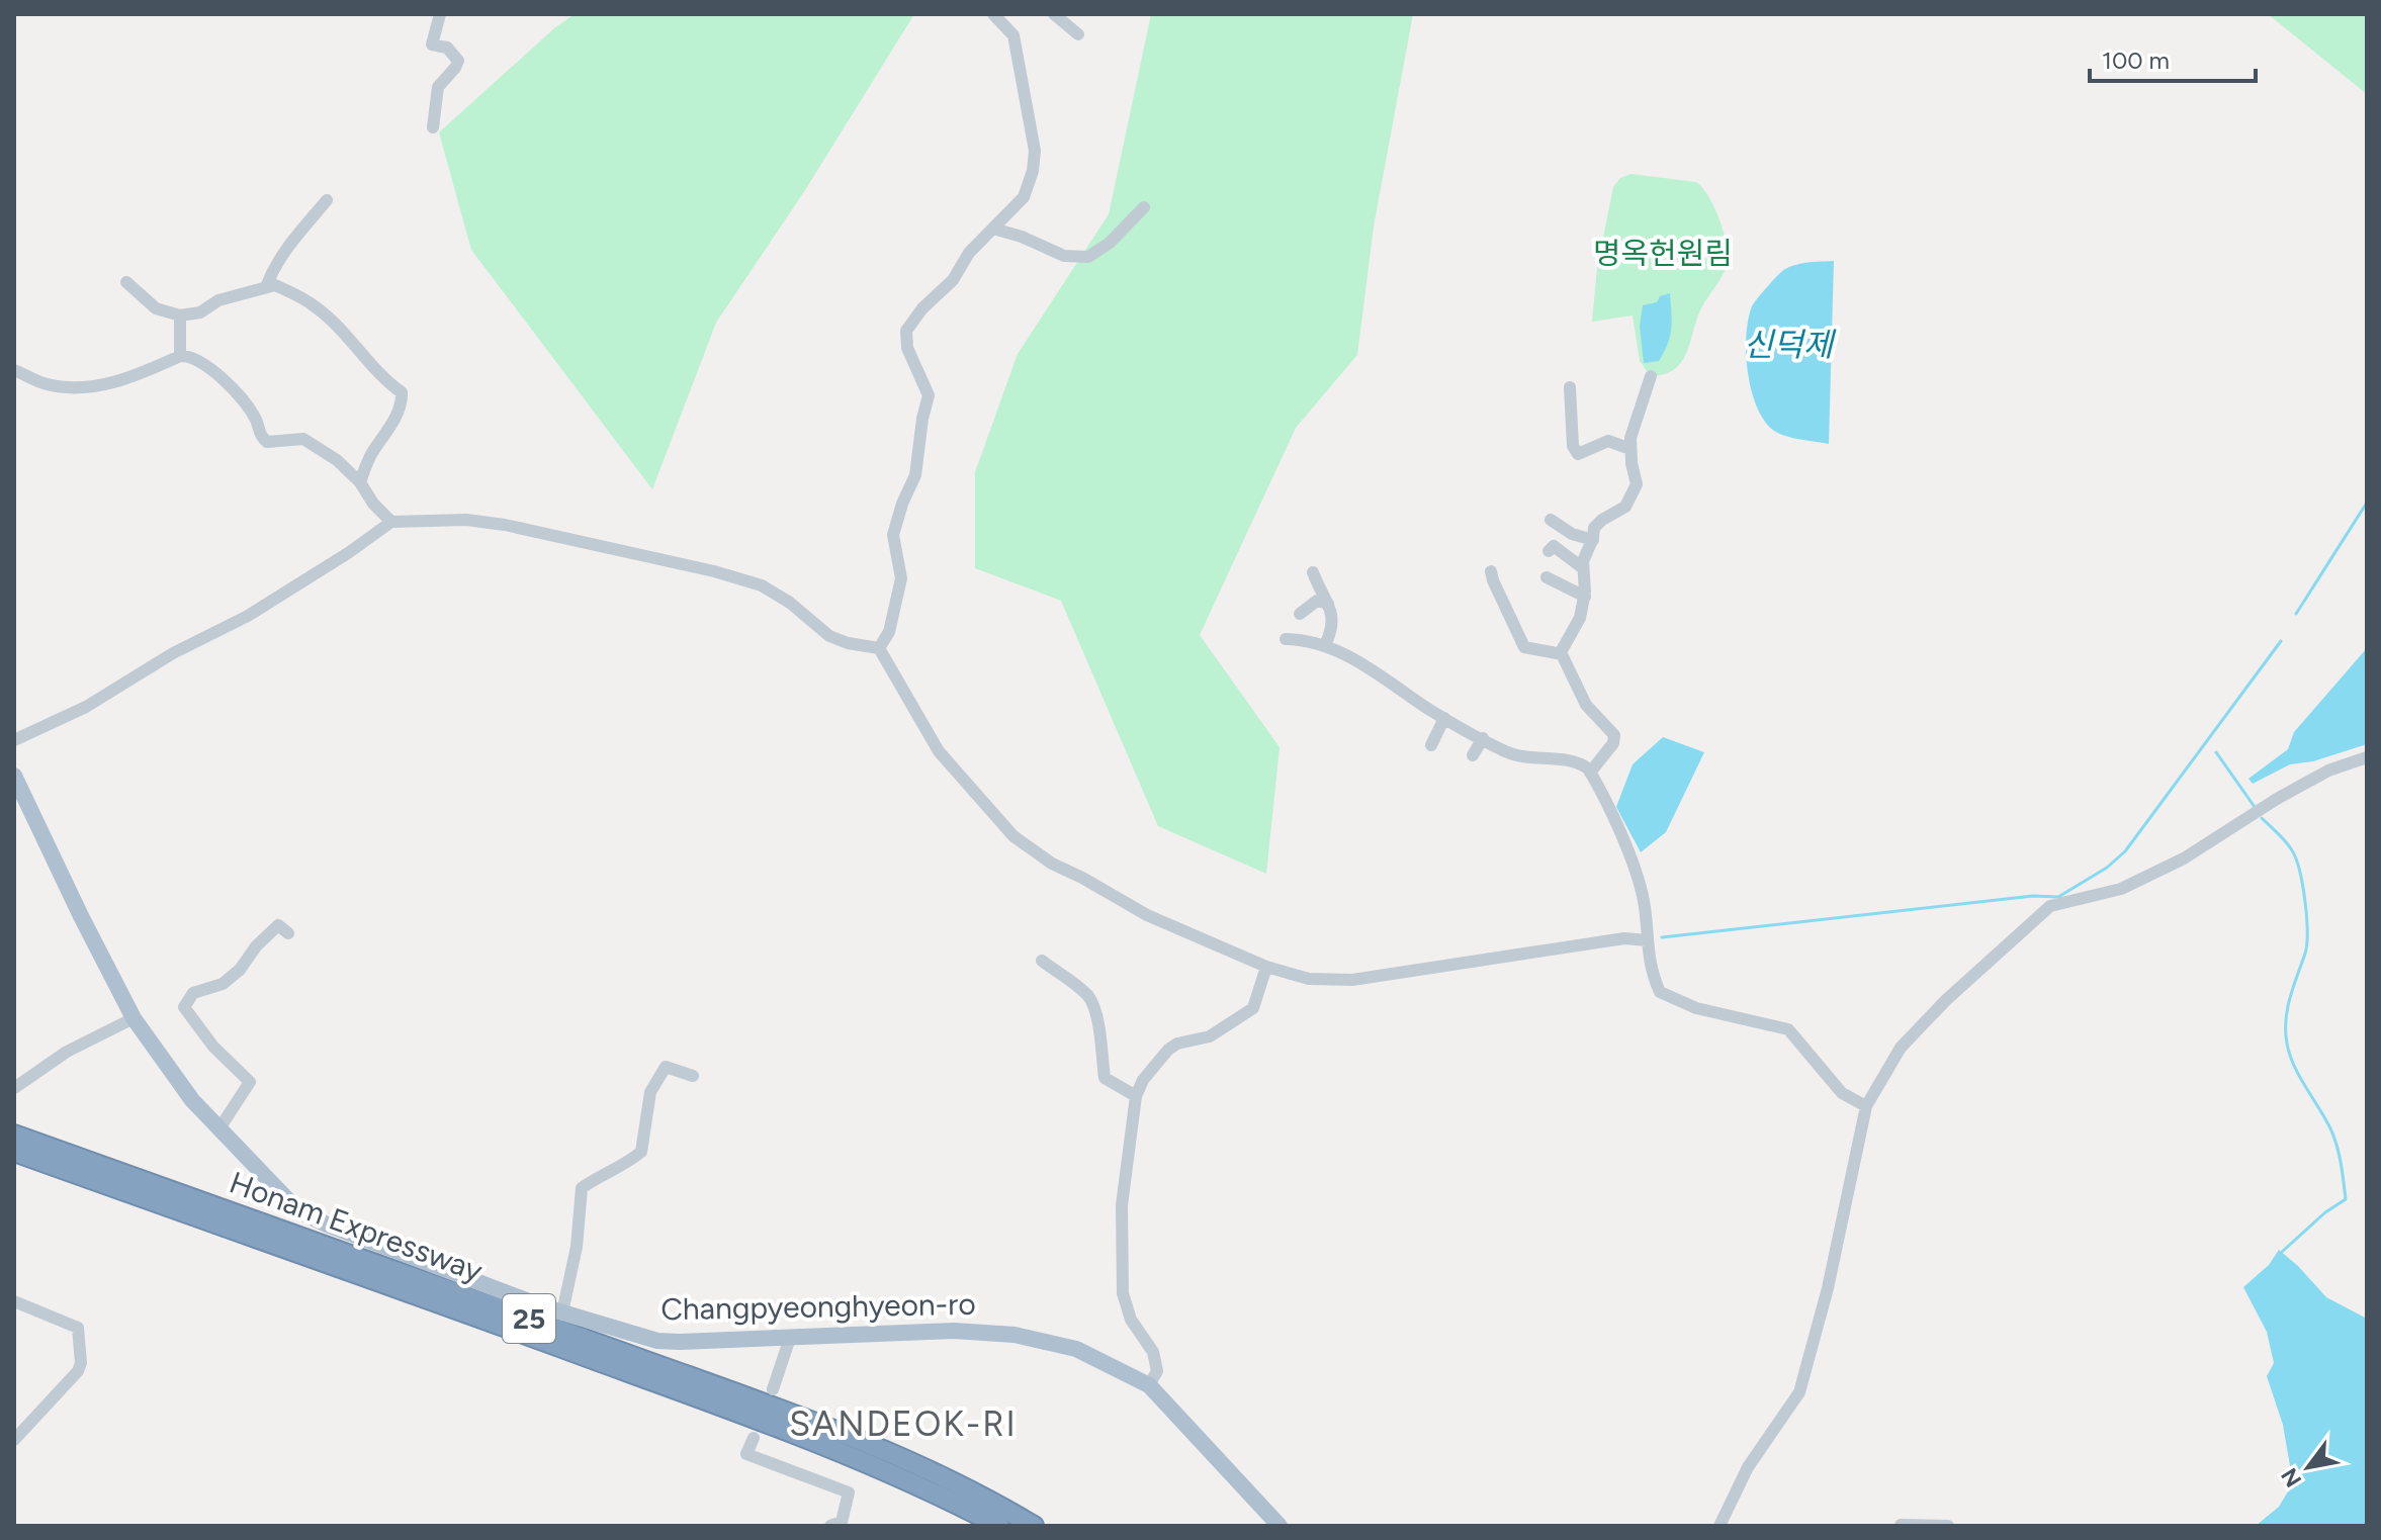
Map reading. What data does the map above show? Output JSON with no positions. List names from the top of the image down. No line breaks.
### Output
{"streets":{"highway":["Honam Expressway","25"],"main road":["Changpyeonghyeon-ro"]},"districts":["SANDEOK-RI"],"water":["신덕제"],"parks":["명옥헌원림"],"scale_bar":"100 m","north":"bottom left"}
